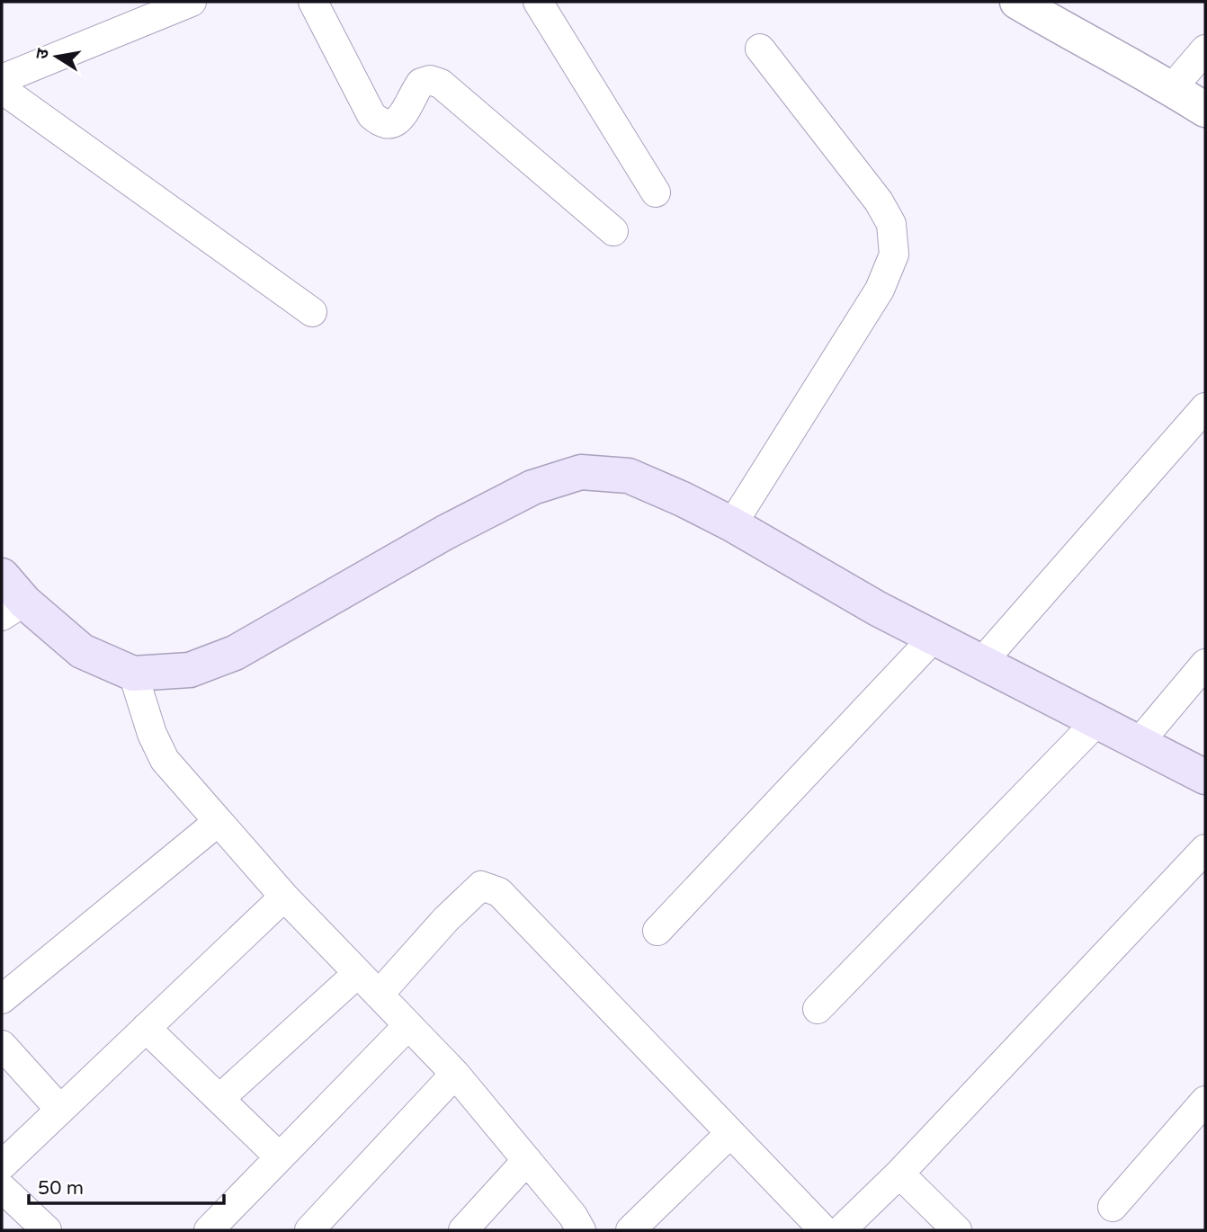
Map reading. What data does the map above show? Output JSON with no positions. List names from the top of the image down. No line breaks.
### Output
{"scale_bar":"50 m","north":"left"}
